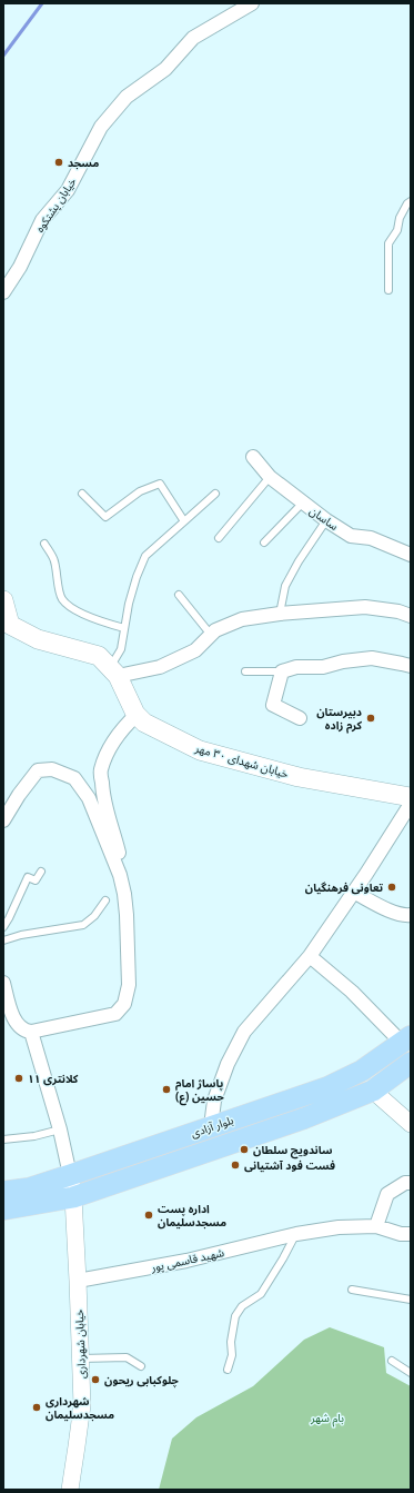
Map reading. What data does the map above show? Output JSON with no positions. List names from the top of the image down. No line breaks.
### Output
{"streets":{"main road":["خیابان شهدای ۳۰ مهر","بلوار آزادی"],"street":["خیابان پشتکوه","ساسان","شهید قاسمی پور","خیابان شهرداری"]},"crossings":[["بلوار آزادی","خیابان شهرداری"],["شهید قاسمی پور","خیابان شهرداری"]],"parks":["بام شهر"],"places":["مسجد","دبیرستان کرم زاده","تعاونی فرهنگیان","کلانتری ۱۱","پاساژ امام حسین (ع)","ساندویچ سلطان","فست فود آشتیانی","اداره پست مسجدسلیمان","چلوکبابی ریحون","شهرداری مسجدسلیمان"]}
